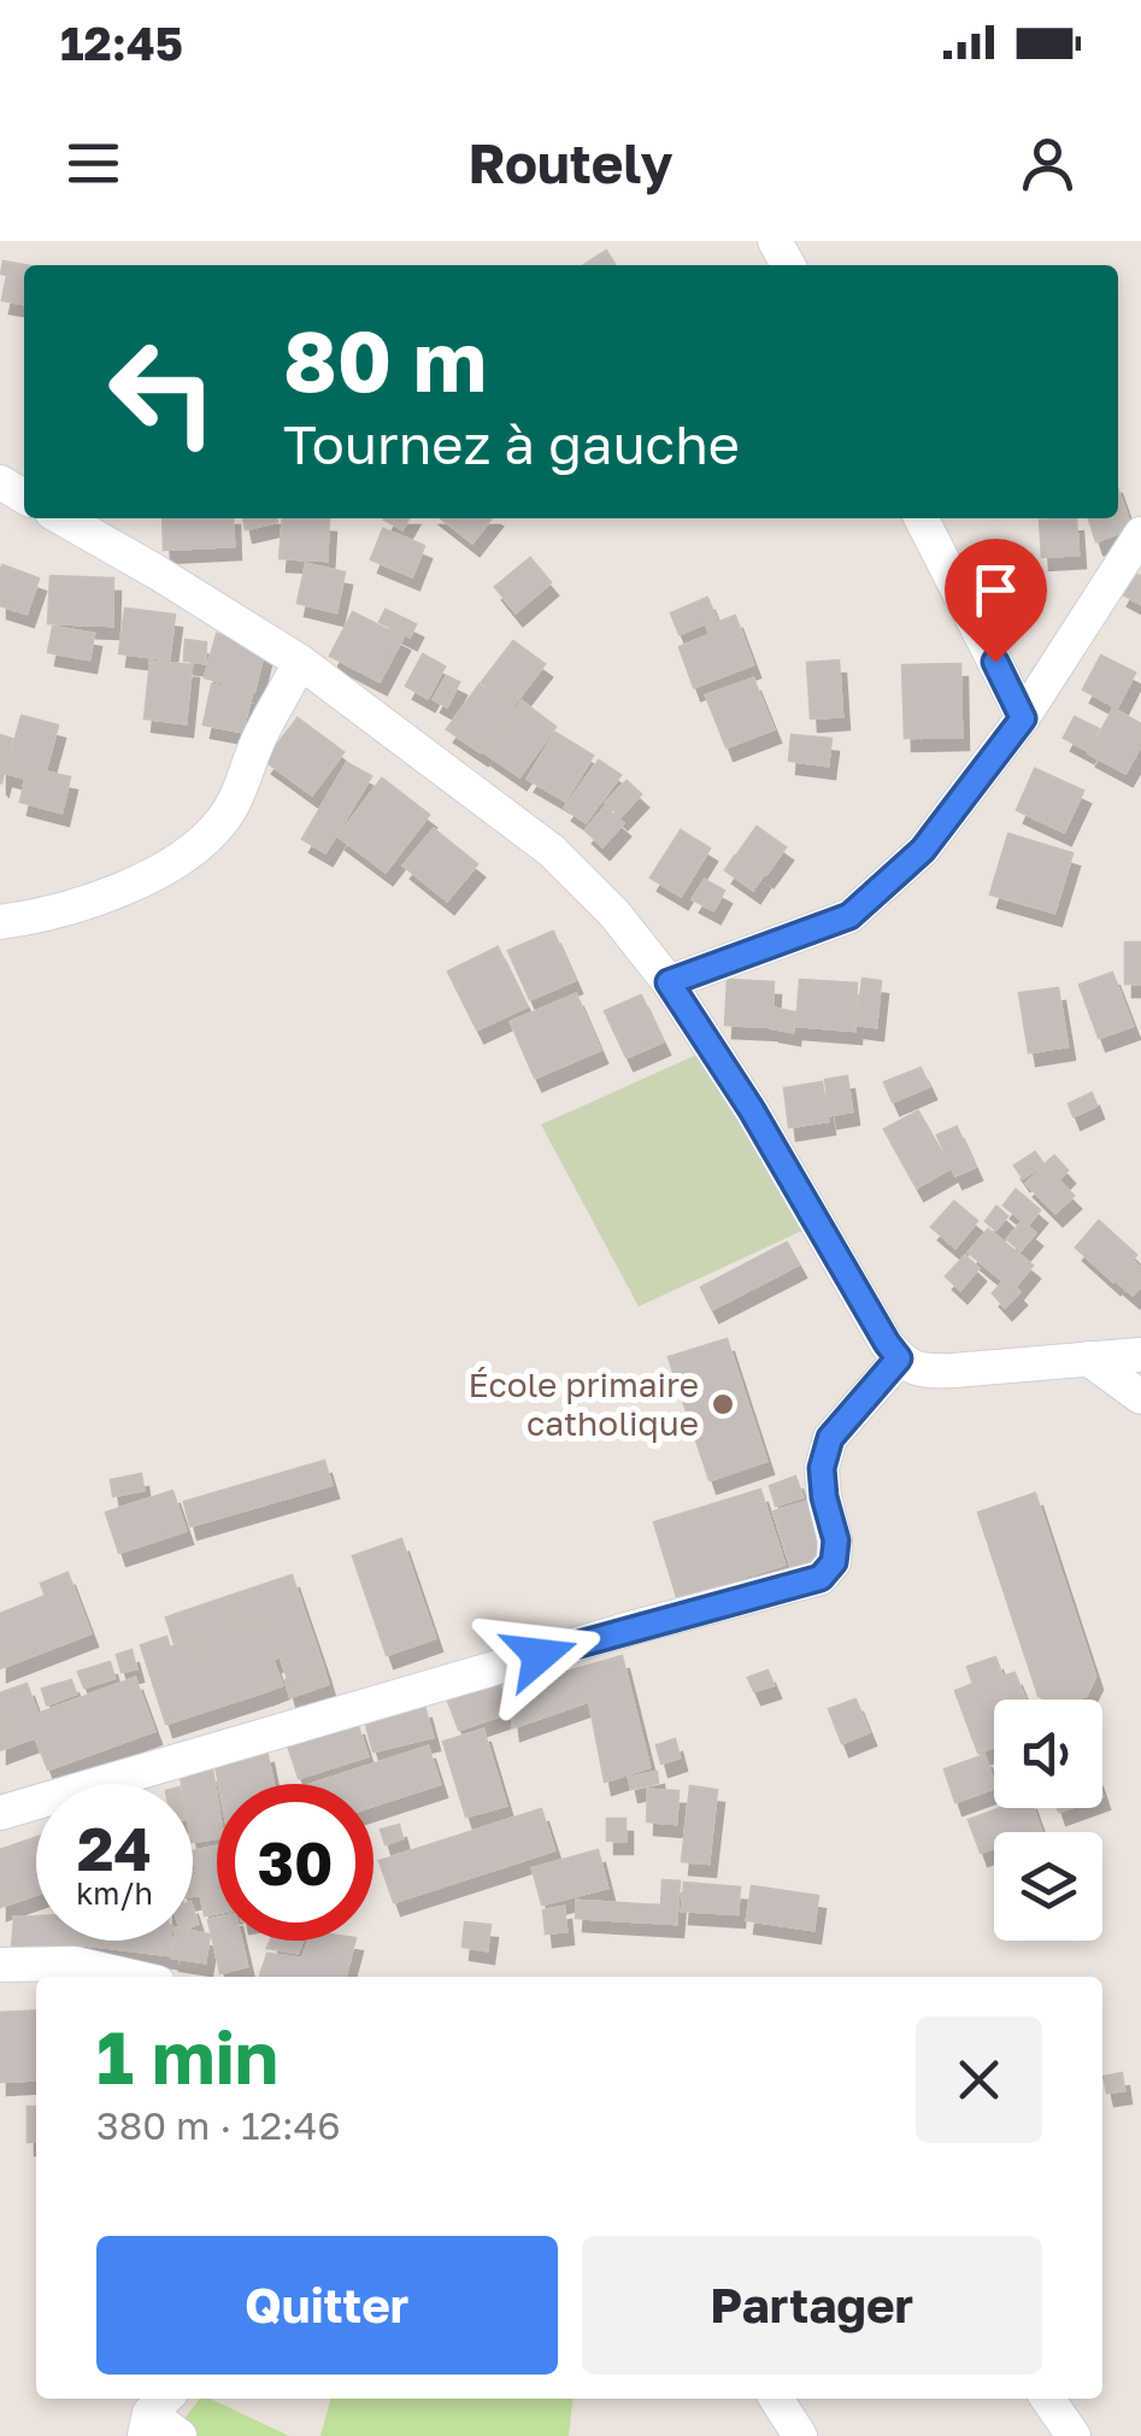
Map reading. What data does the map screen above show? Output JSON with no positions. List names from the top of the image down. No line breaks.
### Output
{"places":["École primaire catholique"],"page":{"status":"12:45","header":"Routely","turn":["80 m","Tournez à gauche"],"speed":"24 km/h","limit":"30","heading":["1 min","380 m · 12:46"],"buttons":["Quitter","Partager"]}}
